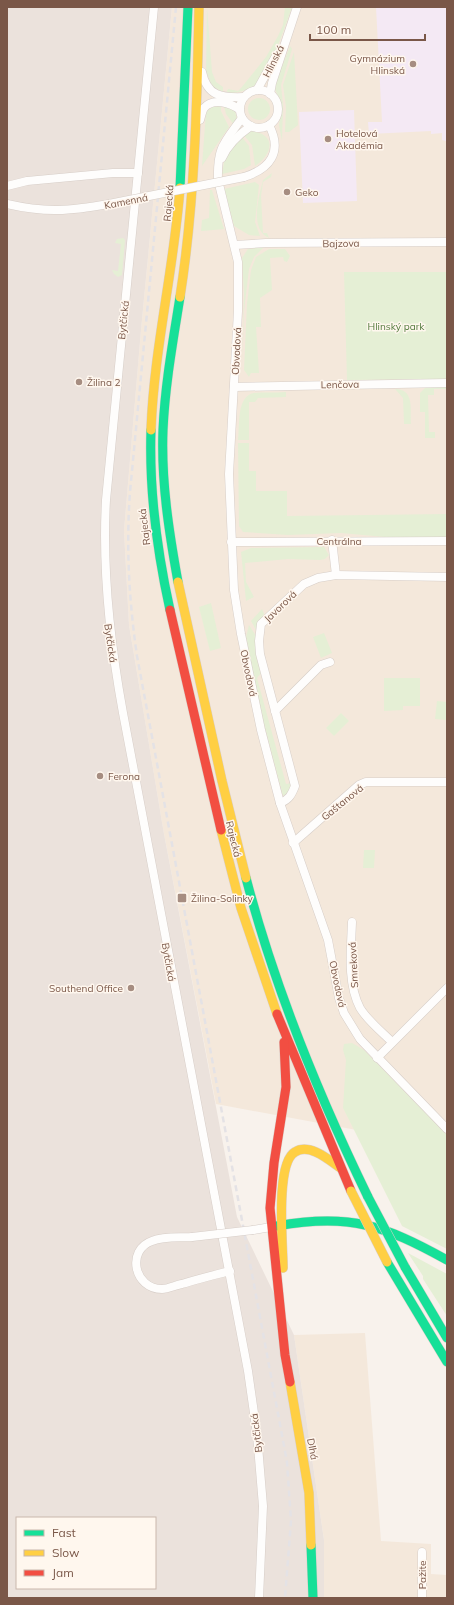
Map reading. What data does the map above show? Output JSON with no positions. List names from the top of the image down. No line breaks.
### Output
{"streets":{"main road":["Rajecká","Dlhá"],"street":["Hlinská","Kamenná","Bajzova","Bytčická","Obvodová","Lenčova","Centrálna","Javorová","Gaštanová","Smreková","Pažite"]},"crossings":[["Hlinská","Kamenná"],["Hlinská","Obvodová"],["Kamenná","Obvodová"],["Bajzova","Obvodová"],["Obvodová","Lenčova"],["Obvodová","Centrálna"],["Obvodová","Javorová"],["Obvodová","Gaštanová"]],"parks":["Hlinský park"],"places":{"other":["Gymnázium Hlinská","Hotelová Akadémia","Geko","Žilina 2","Ferona","Southend Office"],"transit":["Žilina-Solinky"]},"legend":["Fast","Slow","Jam"],"scale_bar":"100 m"}
